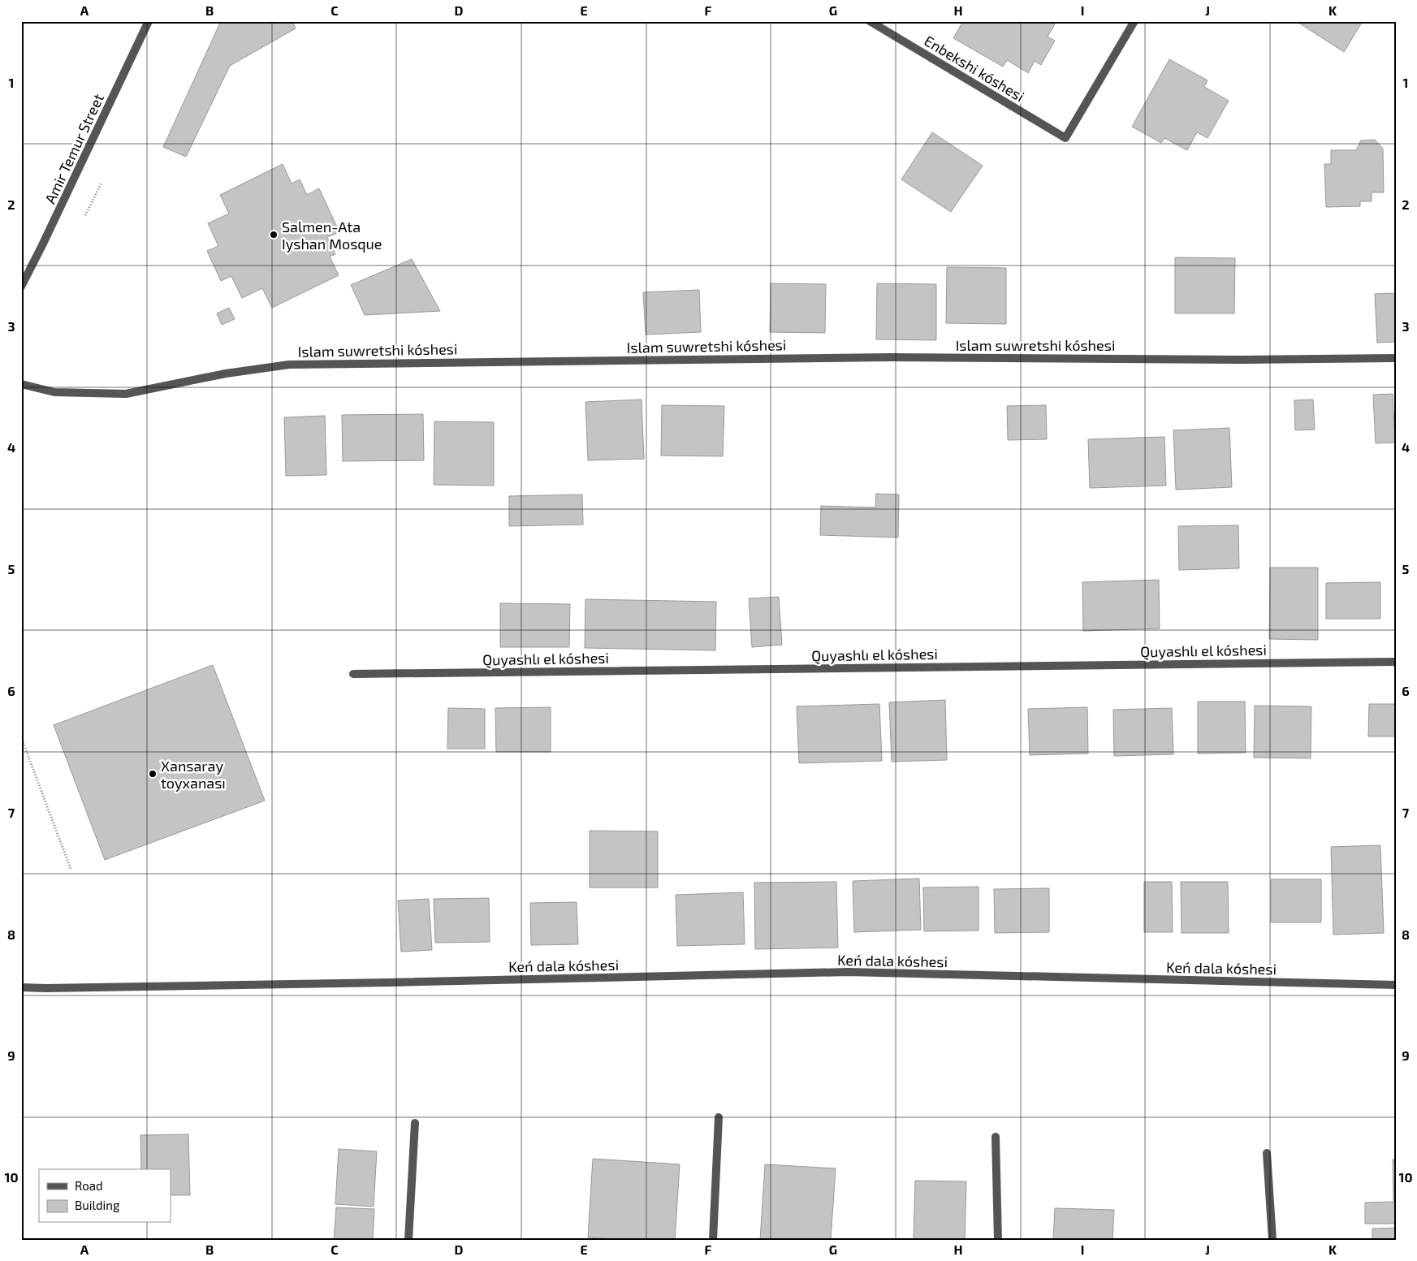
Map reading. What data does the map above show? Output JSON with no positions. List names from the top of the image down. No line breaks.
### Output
{"streets":{"street":["Enbekshi kóshesi","Amir Temur Street","Islam suwretshi kóshesi","Quyashlı el kóshesi","Keń dala kóshesi"]},"places":["Salmen-Ata Iyshan Mosque","Xansaray toyxanası"],"legend":["Road","Building"],"grid":{"columns":["A","B","C","D","E","F","G","H","I","J","K"],"rows":["1","2","3","4","5","6","7","8","9","10"]}}
